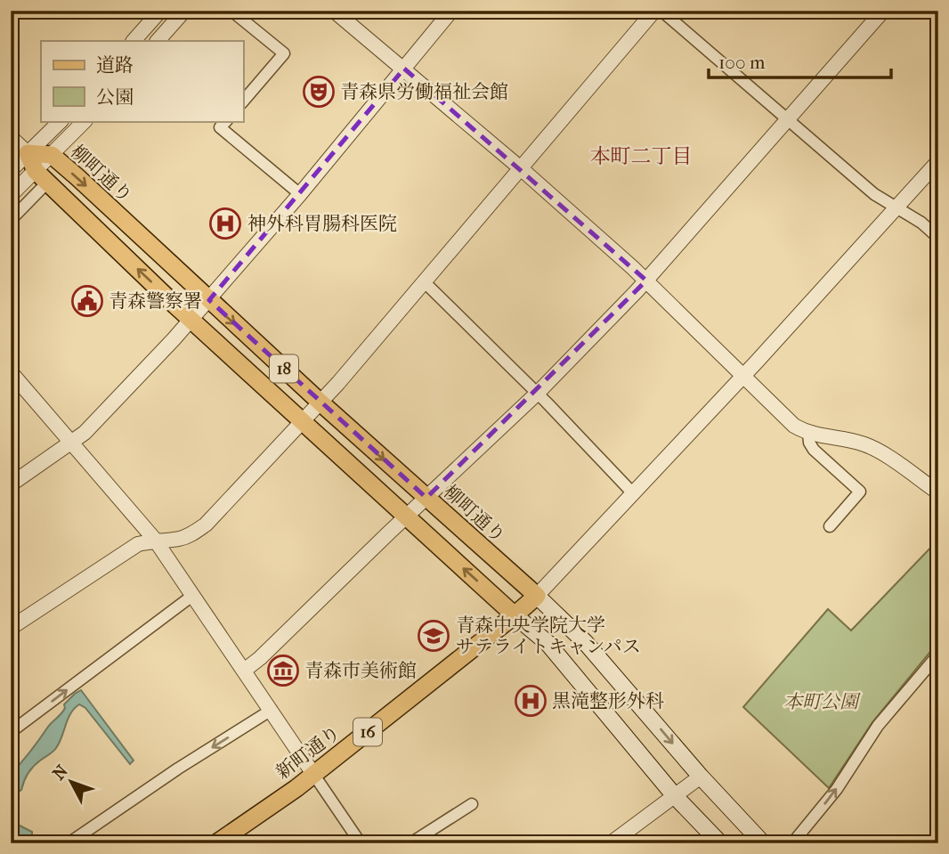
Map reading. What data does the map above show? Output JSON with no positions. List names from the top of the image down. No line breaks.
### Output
{"streets":{"main road":["柳町通り","18","16","新町通り"]},"crossings":[["柳町通り","18"],["柳町通り","新町通り"],["18","新町通り"]],"districts":["本町二丁目"],"parks":["本町公園"],"places":{"theatre":["青森県労働福祉会館"],"hospital":["神外科胃腸科医院","黒滝整形外科"],"public building":["青森警察署"],"school or university":["青森中央学院大学 サテライトキャンパス"],"museum":["青森市美術館"]},"legend":["道路","公園"],"scale_bar":"100 m","north":"top left"}
